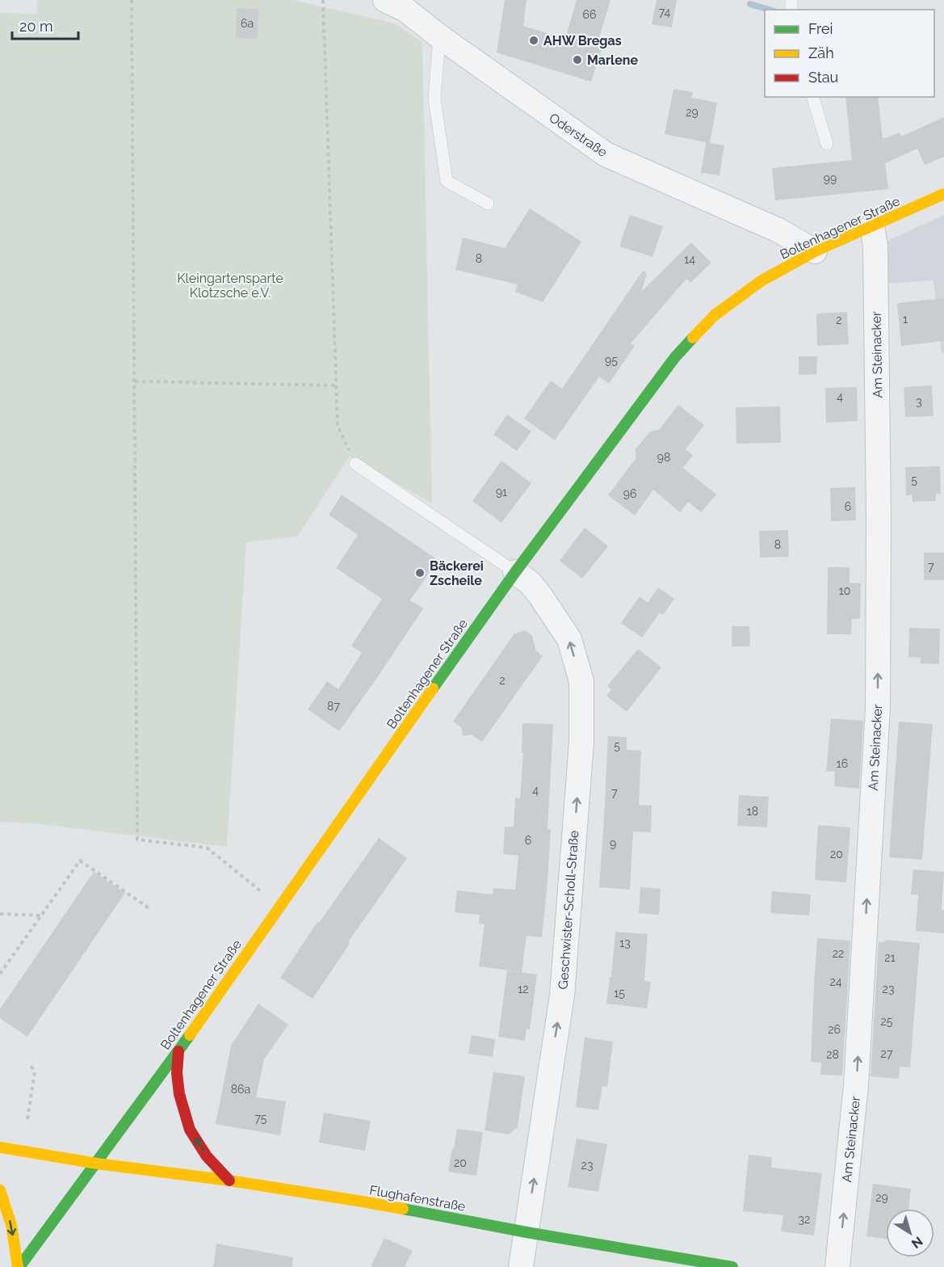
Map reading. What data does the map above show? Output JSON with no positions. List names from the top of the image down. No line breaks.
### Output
{"streets":{"street":["Oderstraße","Boltenhagener Straße","Am Steinacker","Geschwister-Scholl-Straße","Flughafenstraße"]},"crossings":[["Oderstraße","Boltenhagener Straße"],["Boltenhagener Straße","Am Steinacker"],["Boltenhagener Straße","Geschwister-Scholl-Straße"],["Boltenhagener Straße","Flughafenstraße"],["Geschwister-Scholl-Straße","Flughafenstraße"]],"one_way":["Am Steinacker","Geschwister-Scholl-Straße"],"parks":["Kleingartensparte Klotzsche e.V."],"places":["AHW Bregas","Marlene","Bäckerei Zscheile"],"house_numbers":["74","66","6a","29","99","8","14","1","2","95","4","3","98","5","91","96","6","8","7","10","2","87","5","16","4","7","18","6","9","20","13","22","21","24","12","23","15","25","26","27","28","86a","75","20","23","29","32"],"legend":["Frei","Zäh","Stau"],"scale_bar":"20 m","north":"bottom right"}
